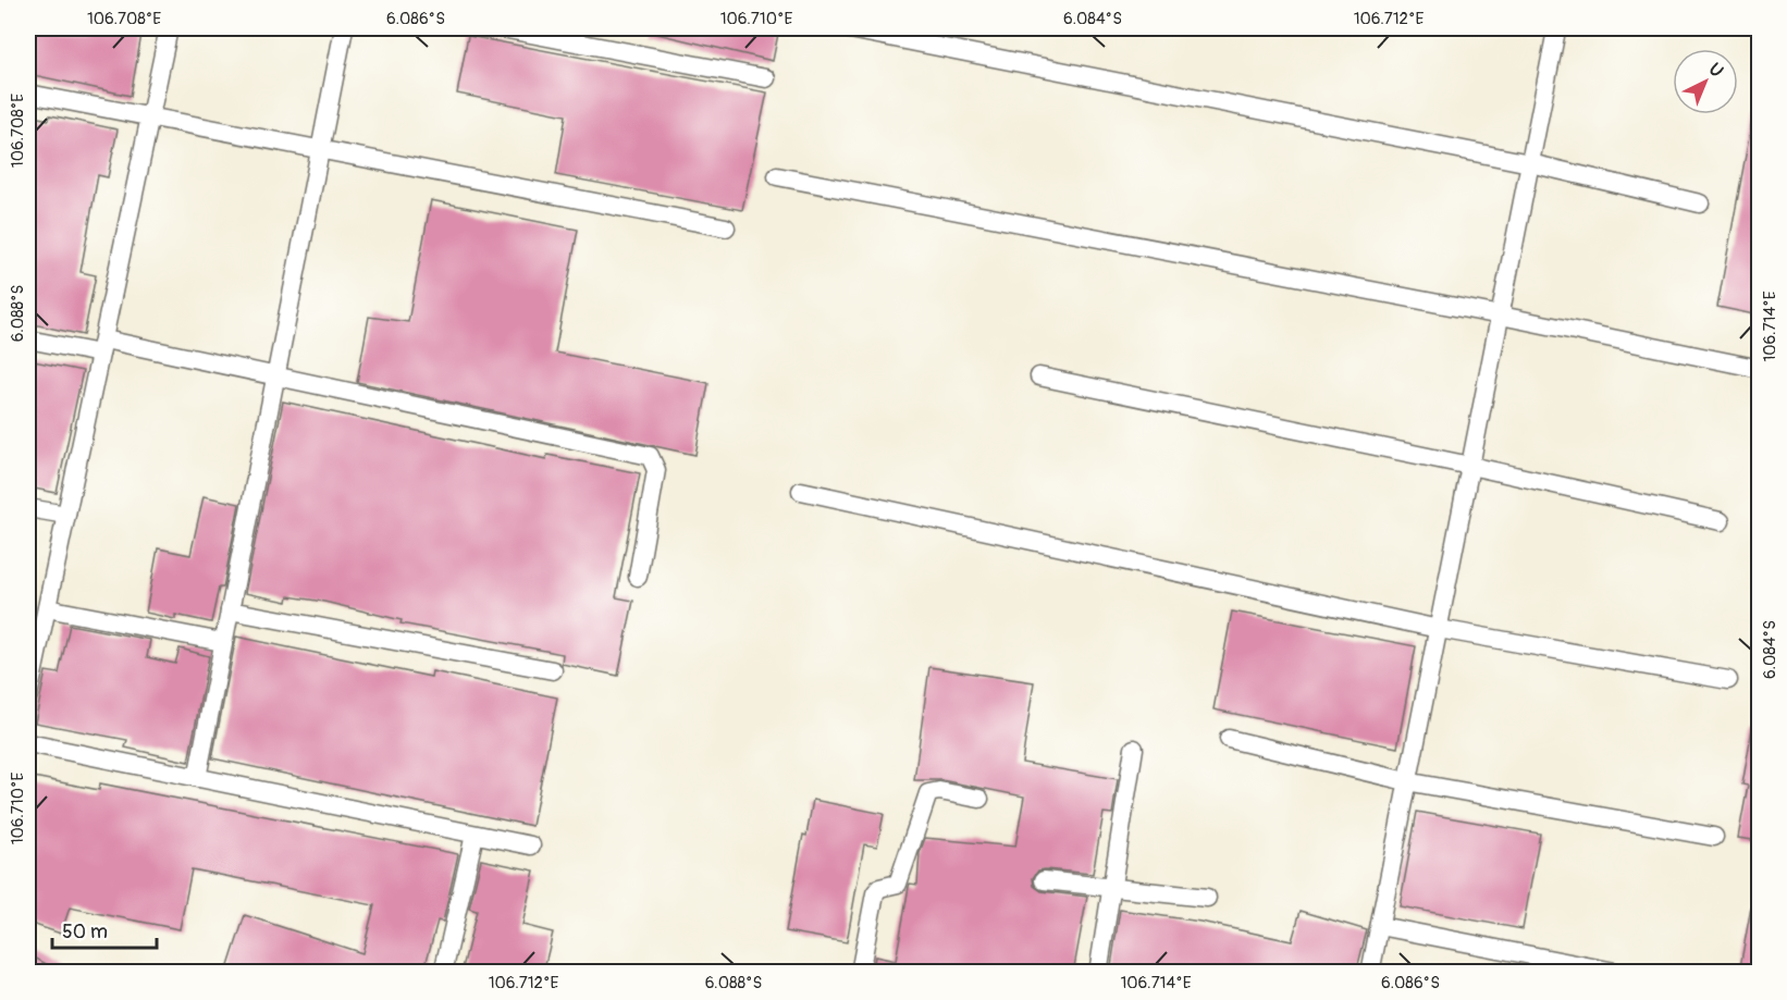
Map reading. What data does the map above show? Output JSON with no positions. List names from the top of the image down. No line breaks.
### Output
{"scale_bar":"50 m","north":"top right","coordinates":["106.708°E","6.086°S","106.710°E","6.084°S","106.712°E","6.088°S","106.714°E"]}
